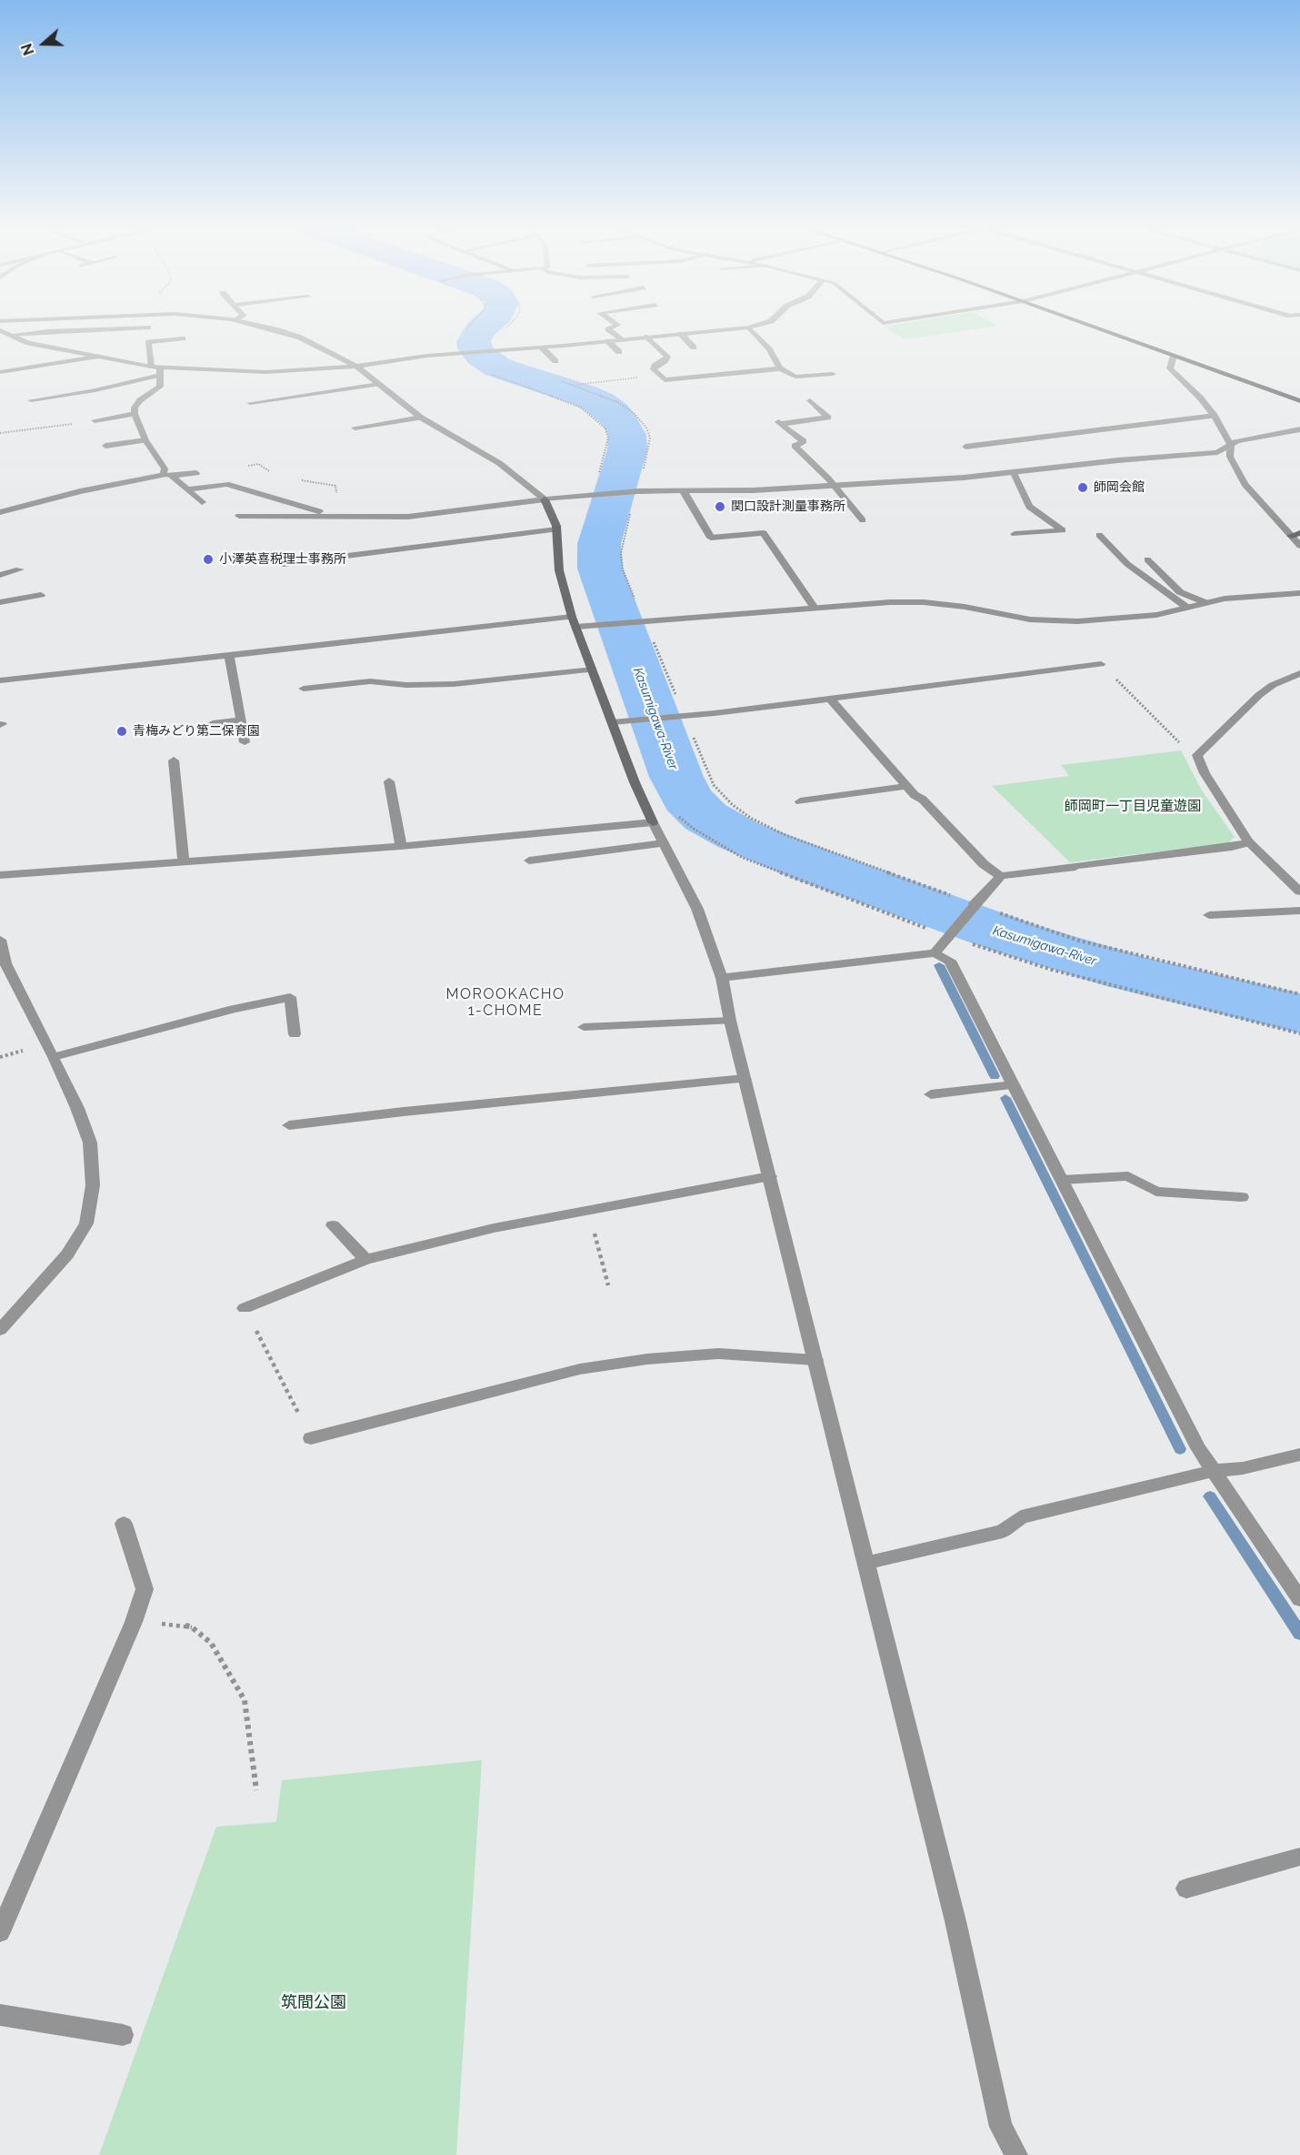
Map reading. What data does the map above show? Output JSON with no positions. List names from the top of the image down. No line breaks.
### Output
{"districts":["MOROOKACHO 1-CHOME"],"water":["Kasumigawa-River"],"parks":["師岡町一丁目児童遊園","筑間公園"],"places":["師岡会館","関口設計測量事務所","小澤英喜税理士事務所","青梅みどり第二保育園"],"north":"left"}
